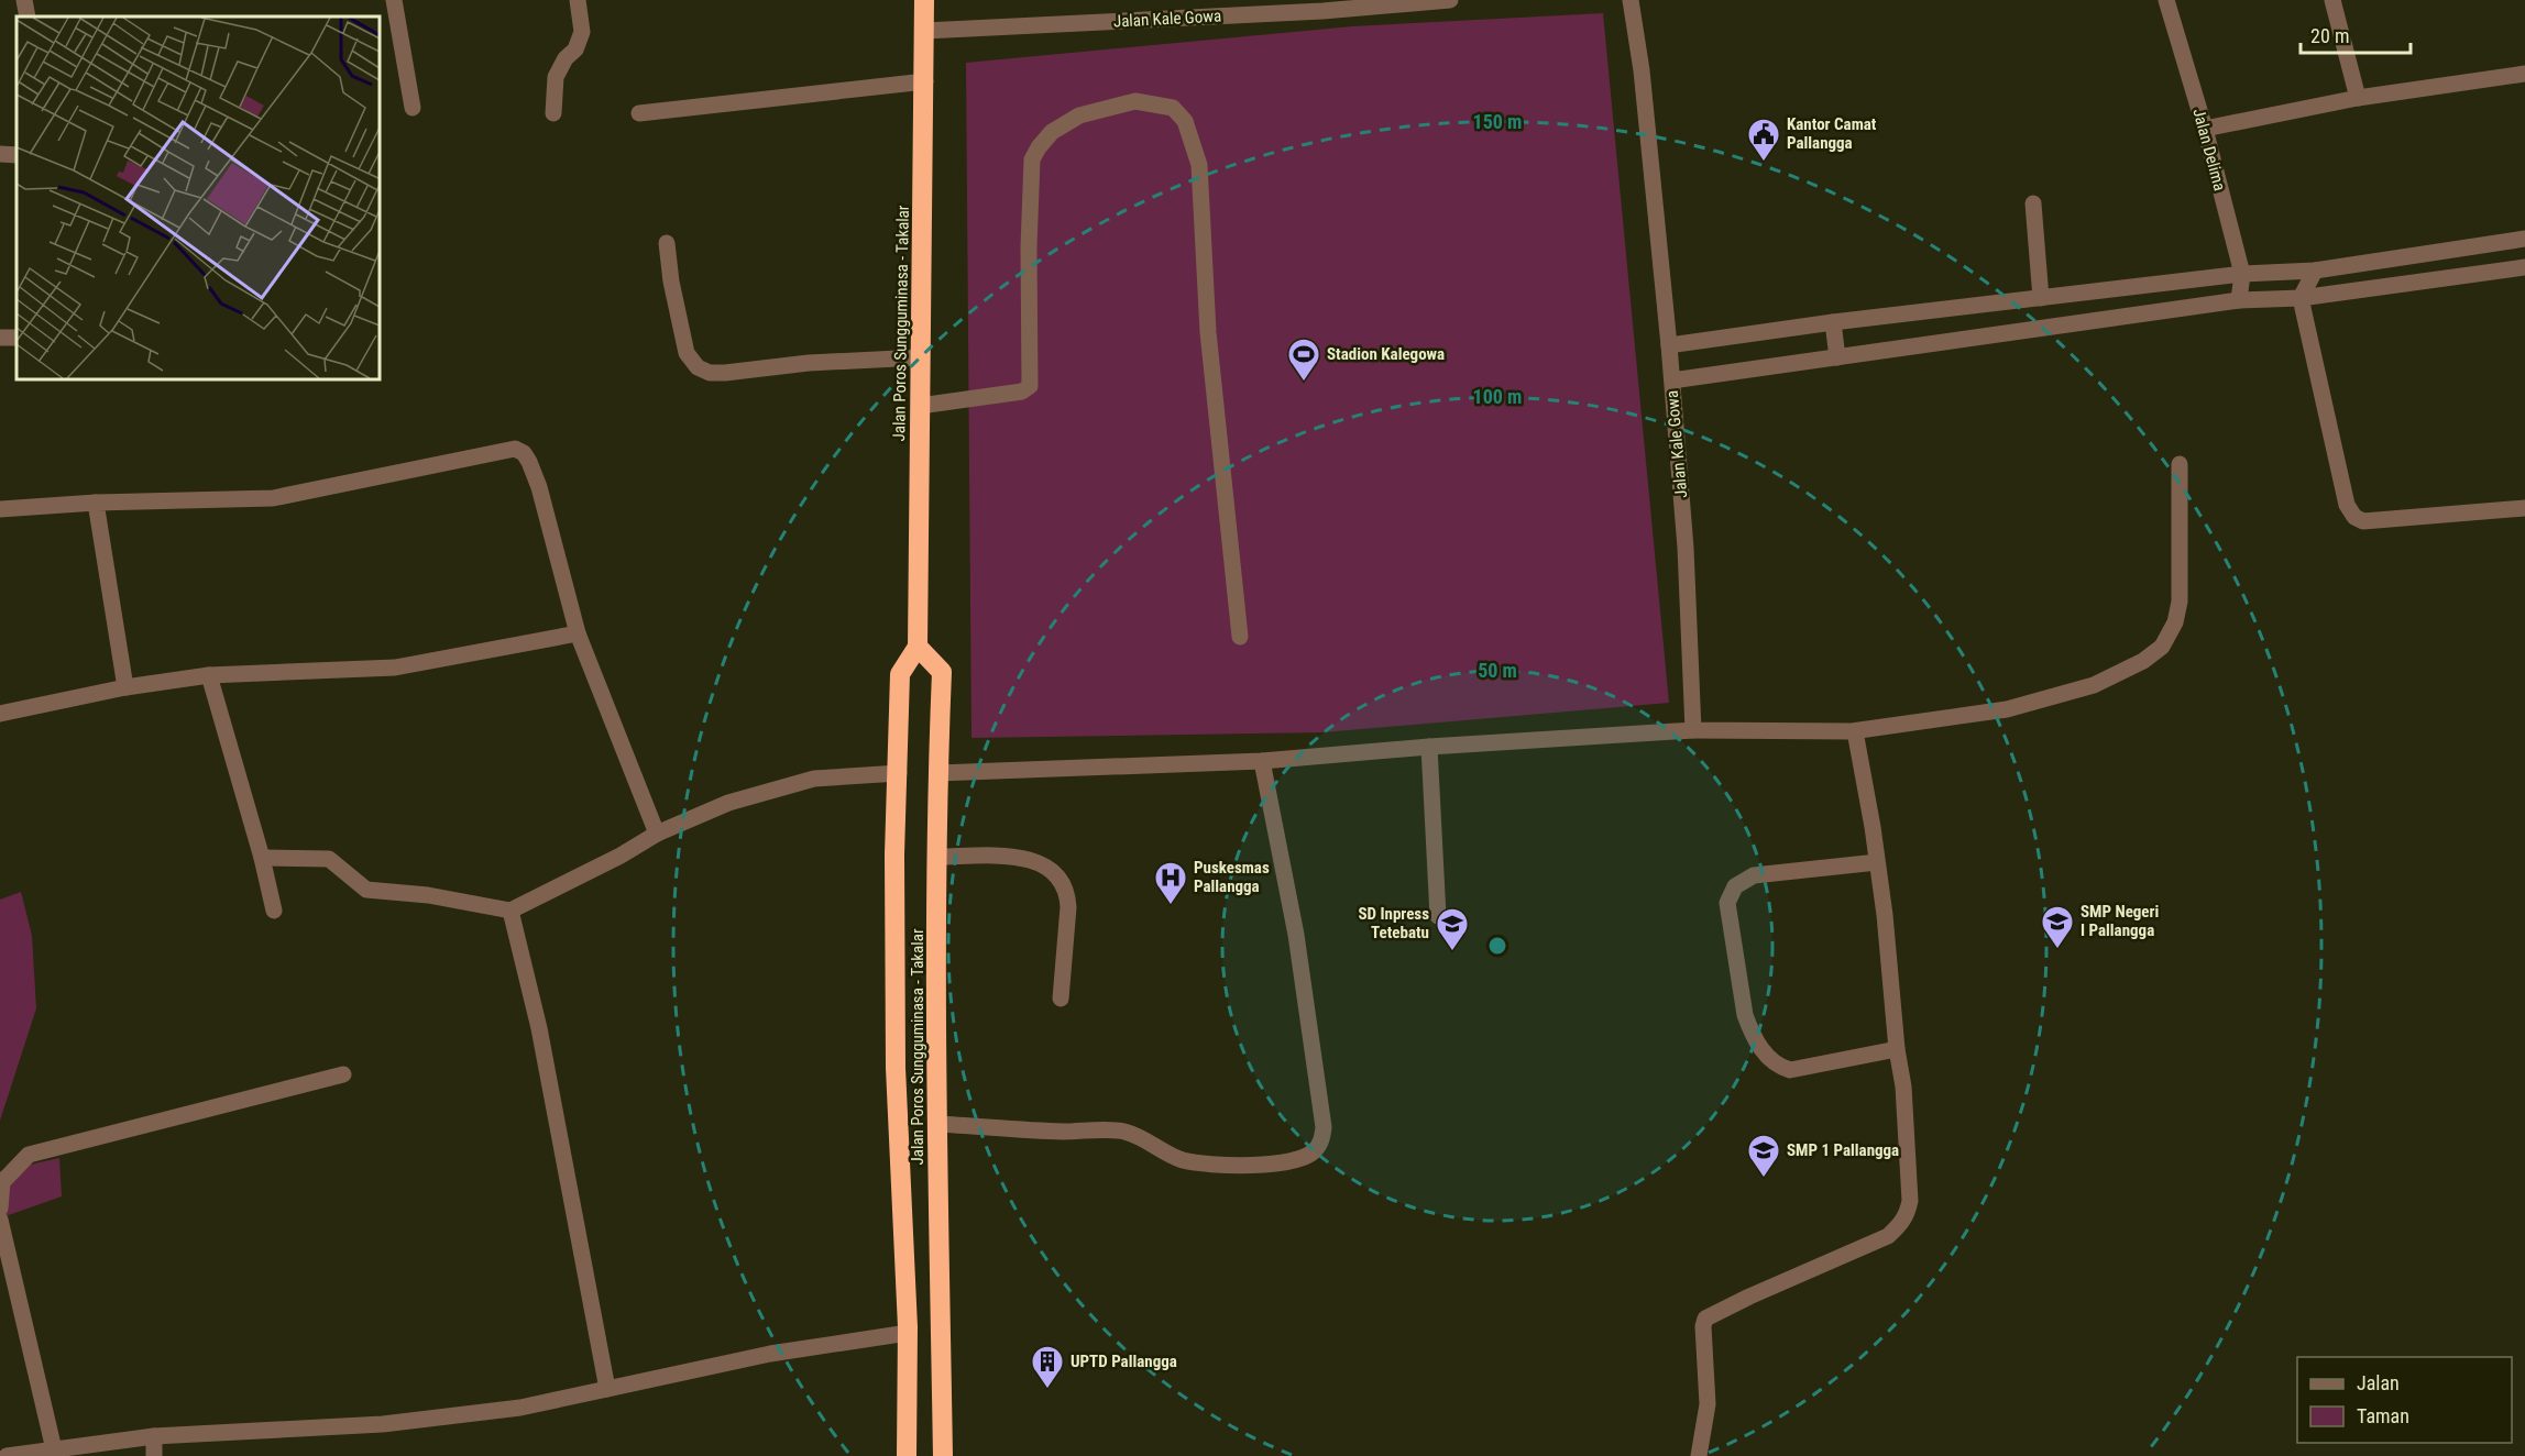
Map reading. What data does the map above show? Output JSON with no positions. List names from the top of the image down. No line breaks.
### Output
{"streets":{"highway":["Jalan Poros Sungguminasa - Takalar"],"street":["Jalan Kale Gowa","Jalan Delima"]},"crossings":[["Jalan Kale Gowa","Jalan Poros Sungguminasa - Takalar"]],"places":{"public building":["Kantor Camat Pallangga"],"sports":["Stadion Kalegowa"],"hospital":["Puskesmas Pallangga"],"school or university":["SMP Negeri I Pallangga","SD Inpress Tetebatu","SMP 1 Pallangga"],"building":["UPTD Pallangga"]},"legend":["Jalan","Taman"],"scale_bar":"20 m","rings":["150 m","100 m","50 m"]}
